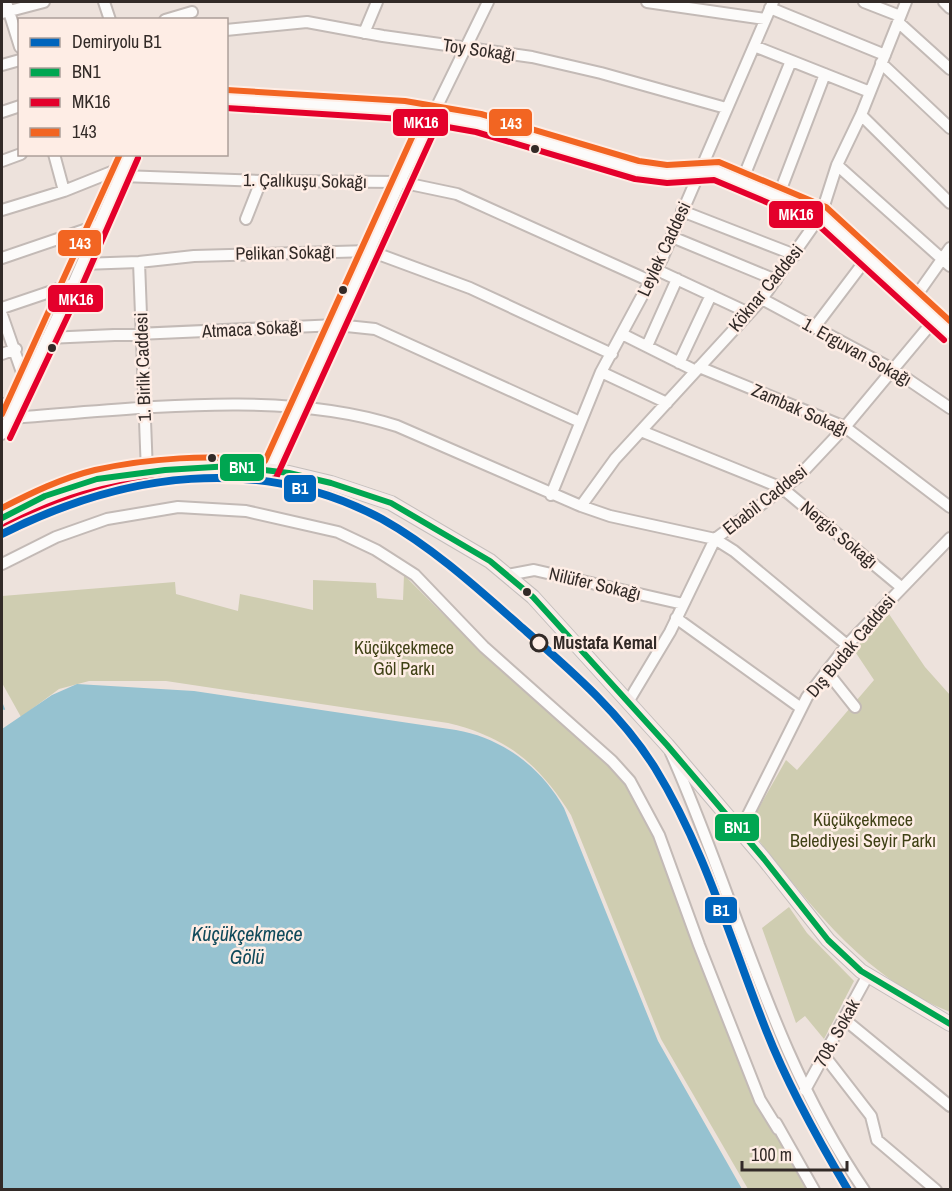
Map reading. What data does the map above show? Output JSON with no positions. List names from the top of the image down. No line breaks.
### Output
{"streets":{"street":["Toy Sokağı","1. Çalıkuşu Sokağı","Leylek Caddesi","Pelikan Sokağı","Köknar Caddesi","Atmaca Sokağı","1. Erguvan Sokağı","1. Birlik Caddesi","Zambak Sokağı","Ebabil Caddesi","Nergis Sokağı","Nilüfer Sokağı","Dış Budak Caddesi","708. Sokak"]},"crossings":[["Toy Sokağı","Leylek Caddesi"],["1. Çalıkuşu Sokağı","Leylek Caddesi"],["Leylek Caddesi","Pelikan Sokağı"],["Leylek Caddesi","Atmaca Sokağı"],["Leylek Caddesi","Zambak Sokağı"],["Pelikan Sokağı","1. Birlik Caddesi"],["Köknar Caddesi","1. Erguvan Sokağı"],["Köknar Caddesi","Zambak Sokağı"],["Köknar Caddesi","Nergis Sokağı"],["Atmaca Sokağı","1. Birlik Caddesi"],["1. Erguvan Sokağı","Ebabil Caddesi"],["Zambak Sokağı","Ebabil Caddesi"],["Ebabil Caddesi","Nergis Sokağı"],["Ebabil Caddesi","Nilüfer Sokağı"],["Nergis Sokağı","Dış Budak Caddesi"]],"water":["Küçükçekmece Gölü"],"parks":["Küçükçekmece Göl Parkı","Küçükçekmece Belediyesi Seyir Parkı"],"places":["Mustafa Kemal"],"lines":["transit line 143","transit line MK16","transit line BN1","rail line B1"],"legend":["Demiryolu B1","BN1","MK16","143"],"scale_bar":"100 m"}
